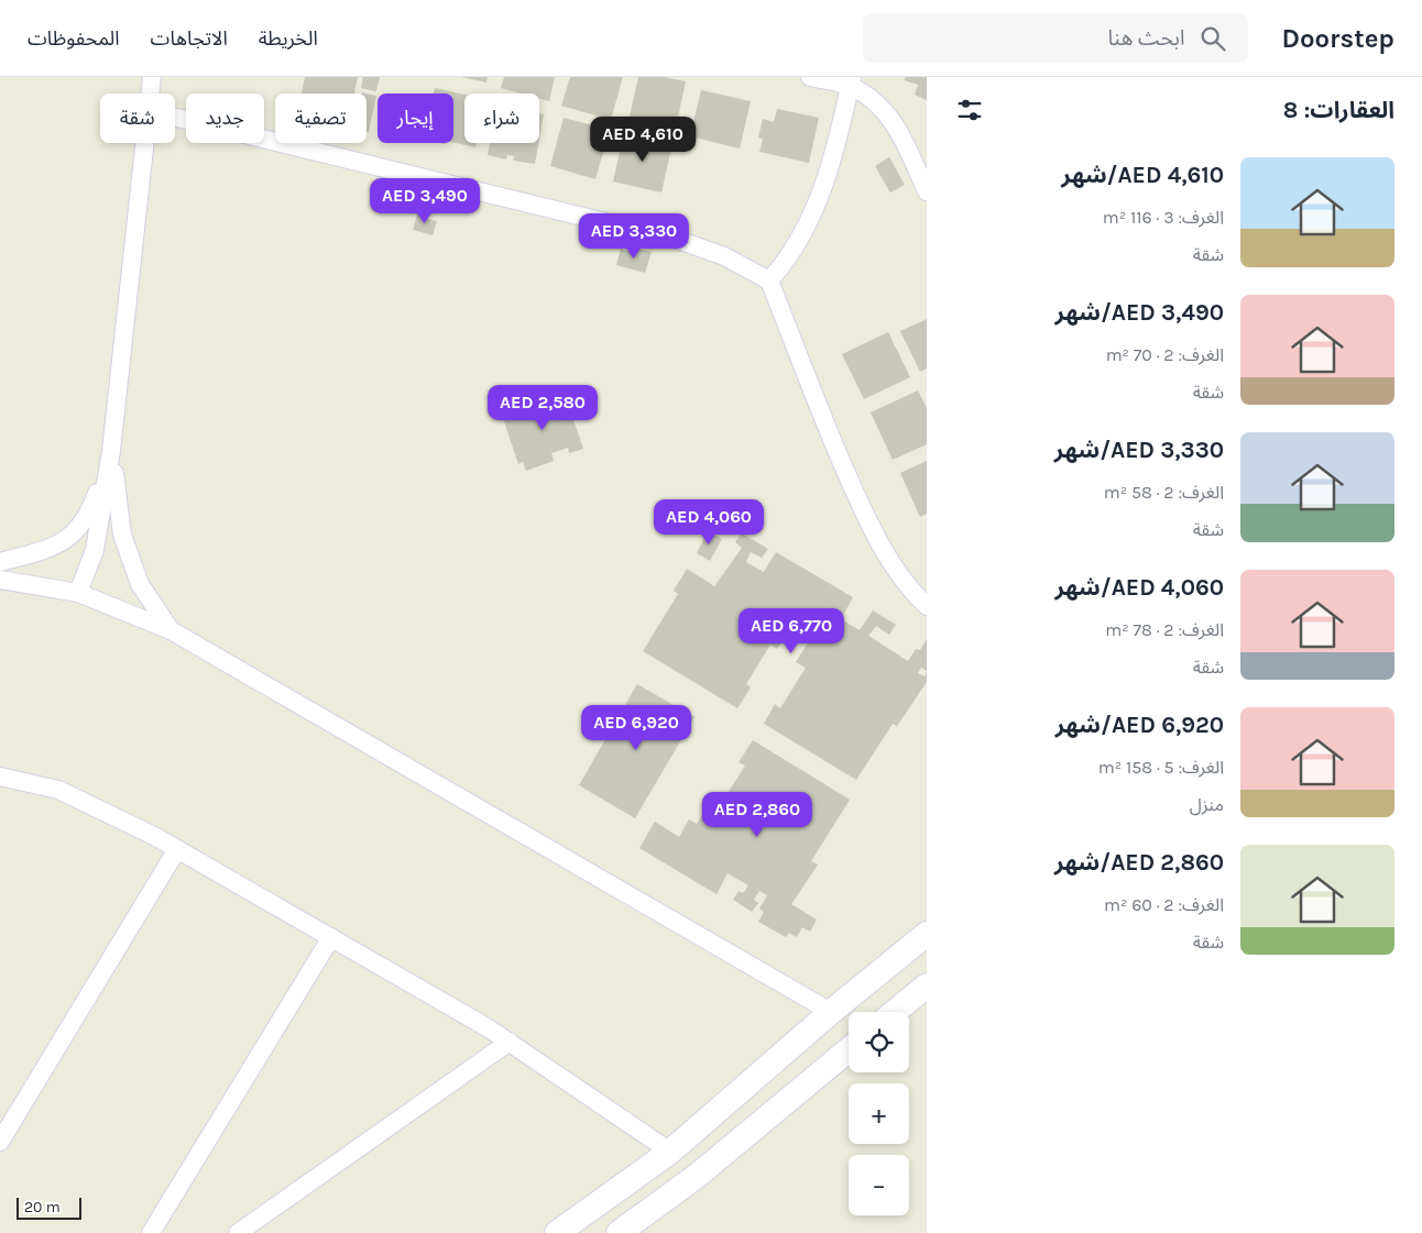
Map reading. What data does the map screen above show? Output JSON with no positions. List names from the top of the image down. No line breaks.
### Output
{"scale_bar":"20 m","page":{"header":"Doorstep","search":"ابحث هنا","nav":["الخريطة","الاتجاهات","المحفوظات"],"heading":"العقارات: 8","chip":["شراء","إيجار","تصفية","جديد","شقة"],"price":["AED 4,610","AED 3,490","AED 3,330","AED 2,580","AED 4,060","AED 6,770","AED 6,920","AED 2,860"],"list":[{"name":"AED 4,610/شهر","note":"الغرف: 3 · 116 m² · شقة"},{"name":"AED 3,490/شهر","note":"الغرف: 2 · 70 m² · شقة"},{"name":"AED 3,330/شهر","note":"الغرف: 2 · 58 m² · شقة"},{"name":"AED 4,060/شهر","note":"الغرف: 2 · 78 m² · شقة"},{"name":"AED 6,920/شهر","note":"الغرف: 5 · 158 m² · منزل"},{"name":"AED 2,860/شهر","note":"الغرف: 2 · 60 m² · شقة"}],"map_buttons":["+","−"],"scale":"20 m"}}
